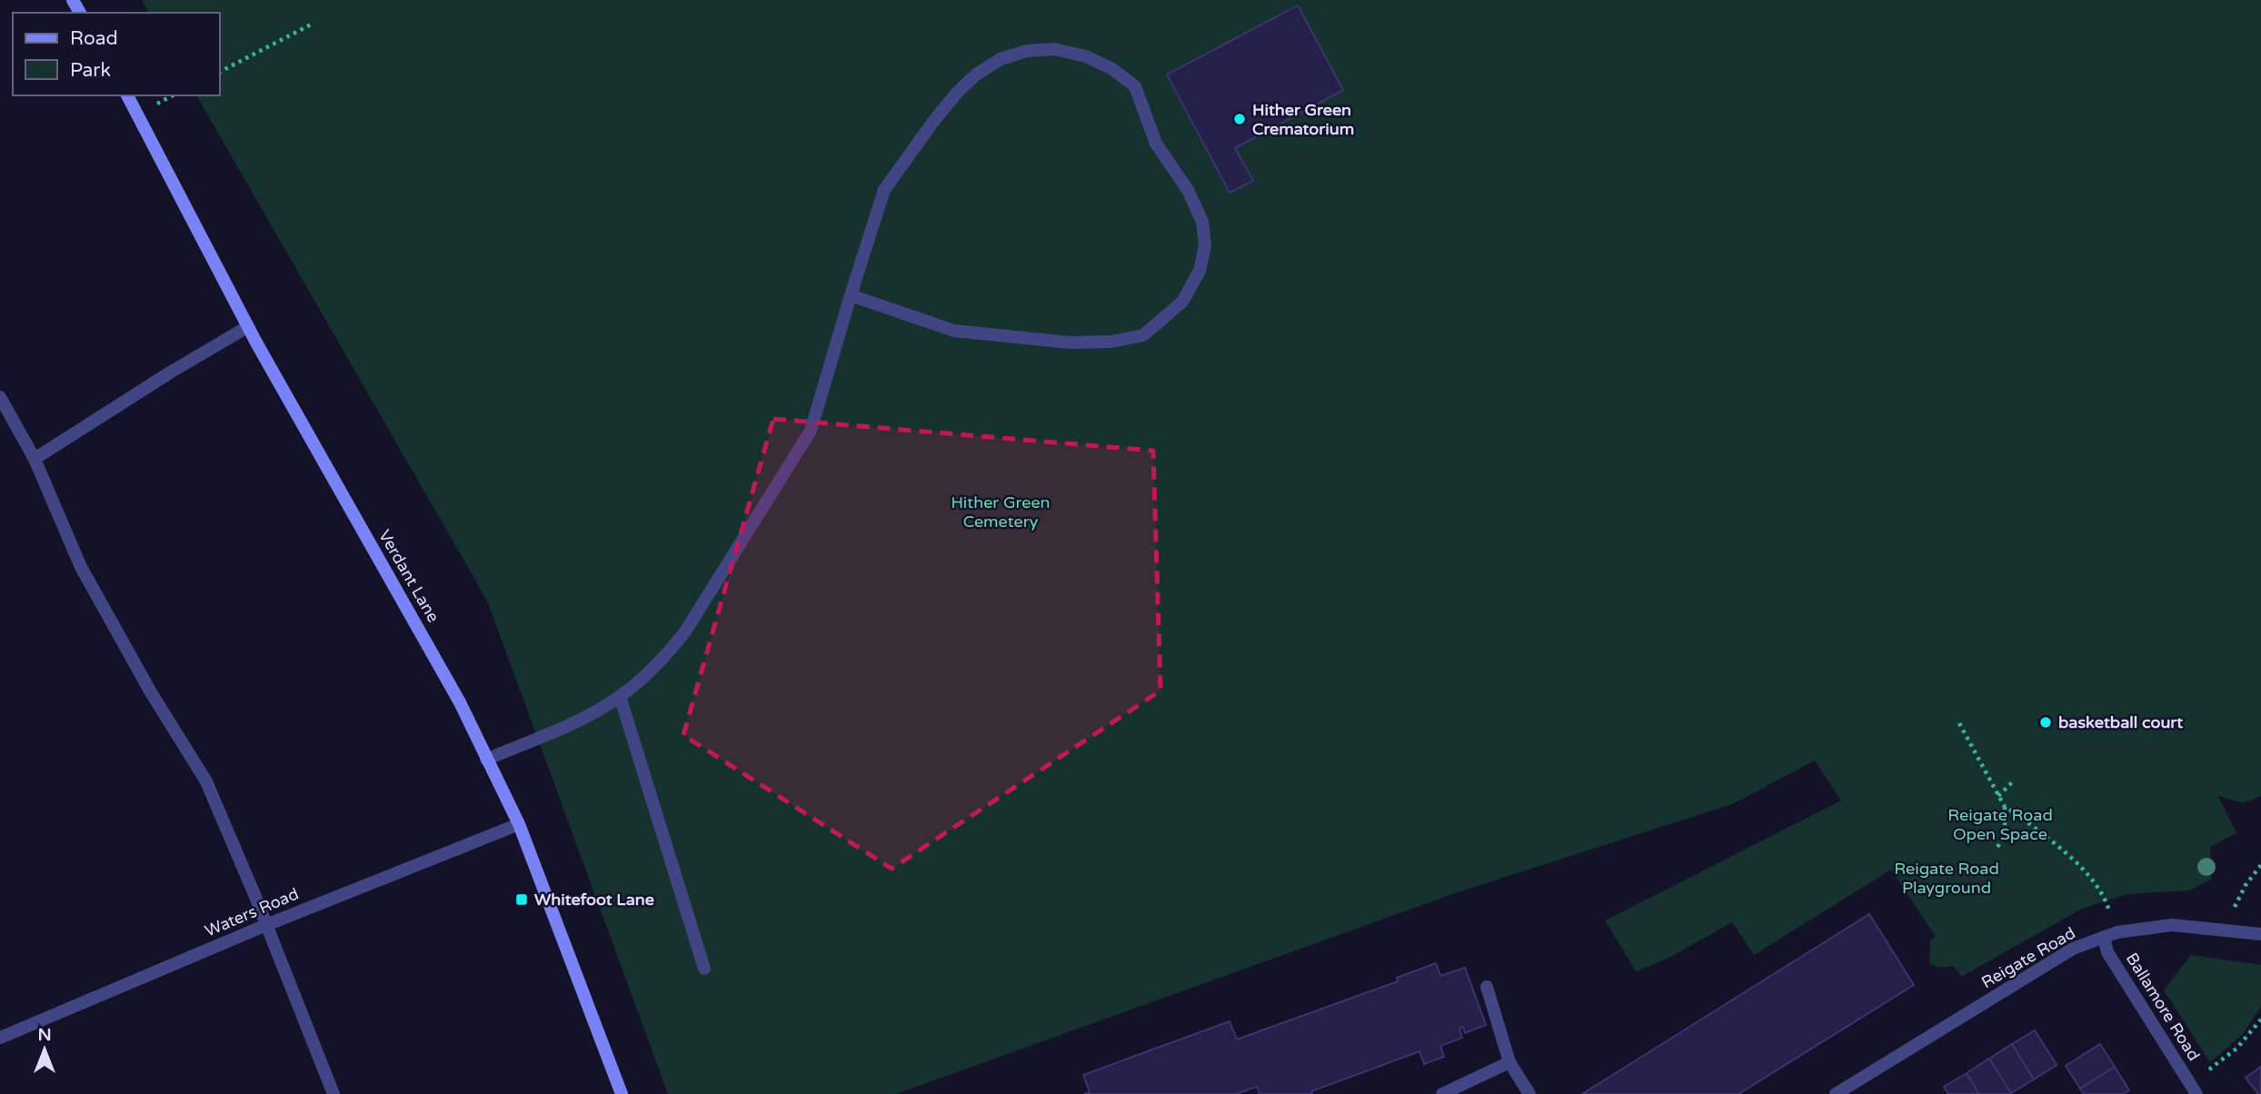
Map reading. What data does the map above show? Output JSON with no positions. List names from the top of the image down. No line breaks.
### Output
{"streets":{"street":["Verdant Lane","Waters Road","Reigate Road","Ballamore Road"]},"crossings":[["Verdant Lane","Waters Road"],["Reigate Road","Ballamore Road"]],"parks":["Hither Green Cemetery","Reigate Road Open Space","Reigate Road Playground"],"places":{"other":["Hither Green Crematorium","basketball court"],"transit":["Whitefoot Lane"]},"legend":["Road","Park"],"north":"top"}
